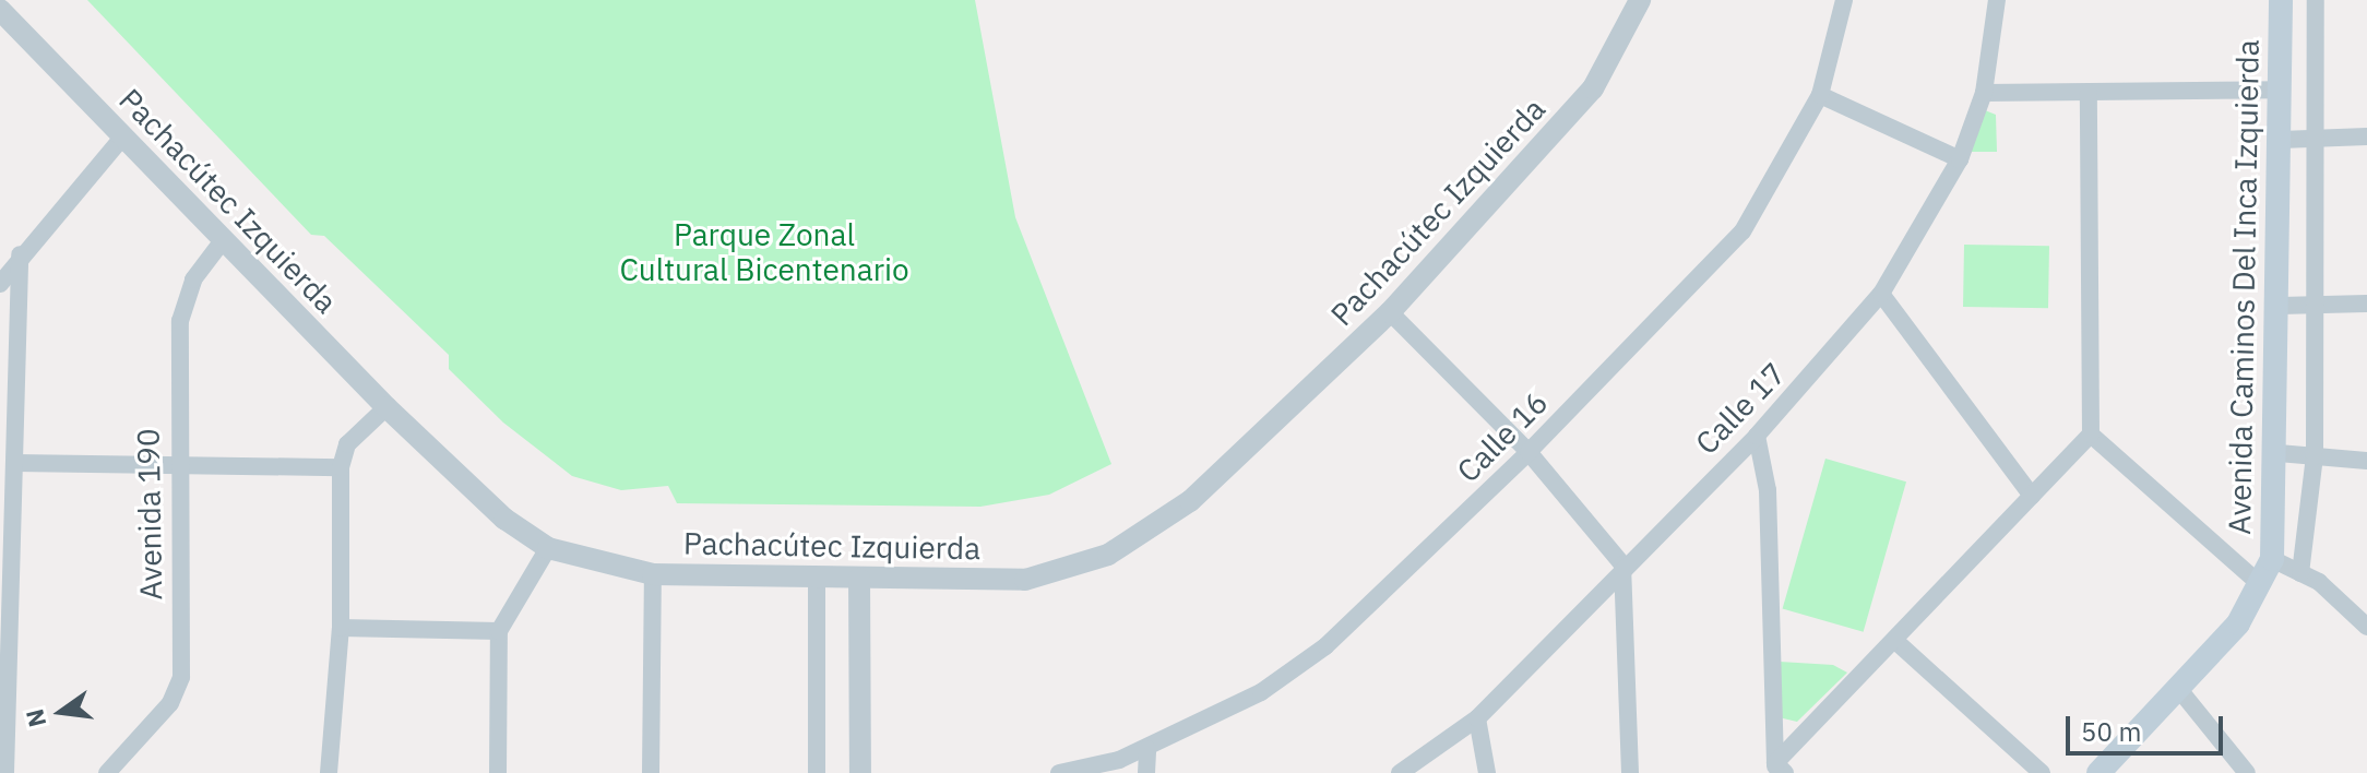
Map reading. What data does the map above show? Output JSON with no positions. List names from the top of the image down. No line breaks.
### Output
{"streets":{"main road":["Avenida Caminos Del Inca Izquierda"],"street":["Pachacútec Izquierda","Calle 17","Calle 16","Avenida 190"]},"crossings":[["Pachacútec Izquierda","Avenida 190"]],"parks":["Parque Zonal Cultural Bicentenario"],"scale_bar":"50 m","north":"left"}
